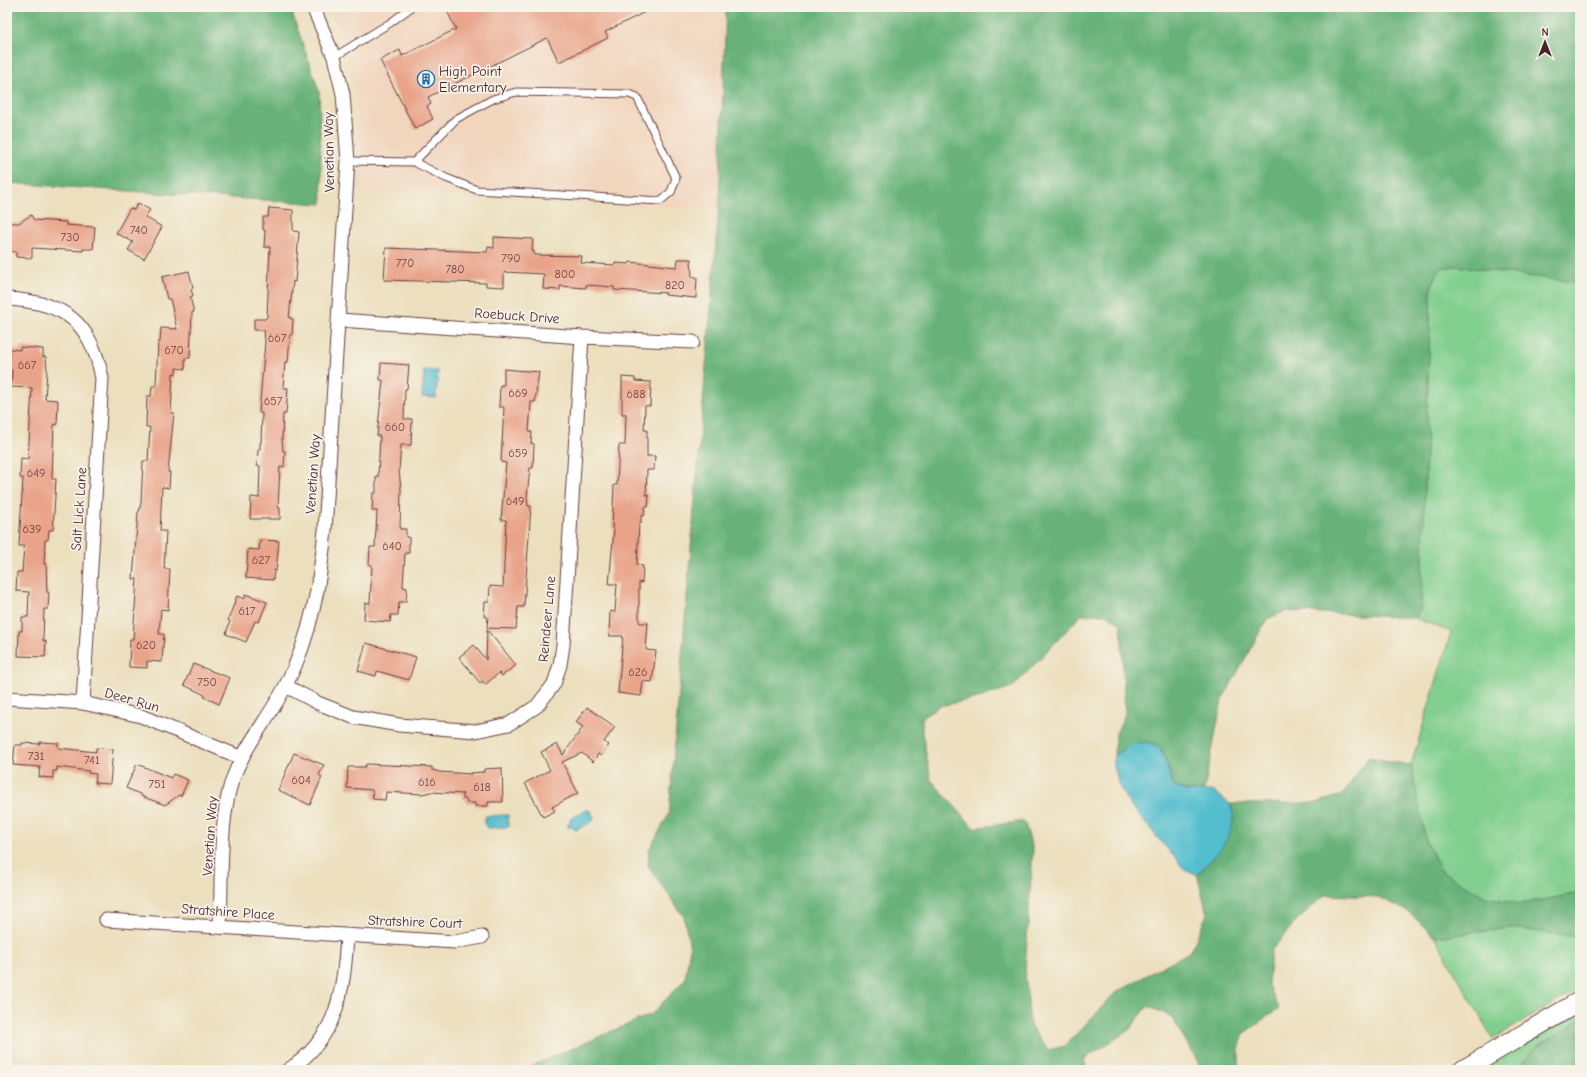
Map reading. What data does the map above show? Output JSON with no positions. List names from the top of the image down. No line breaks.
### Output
{"streets":{"street":["Venetian Way","Roebuck Drive","Salt Lick Lane","Reindeer Lane","Deer Run","Stratshire Place","Stratshire Court"]},"crossings":[["Venetian Way","Roebuck Drive"],["Venetian Way","Reindeer Lane"],["Venetian Way","Deer Run"],["Venetian Way","Stratshire Place"],["Roebuck Drive","Reindeer Lane"],["Salt Lick Lane","Deer Run"],["Stratshire Place","Stratshire Court"]],"places":{"building":["High Point Elementary"]},"house_numbers":["740","730","790","770","780","800","820","667","670","667","669","688","657","660","659","649","649","639","640","627","617","620","626","750","731","741","604","616","751","618"],"north":"top"}
